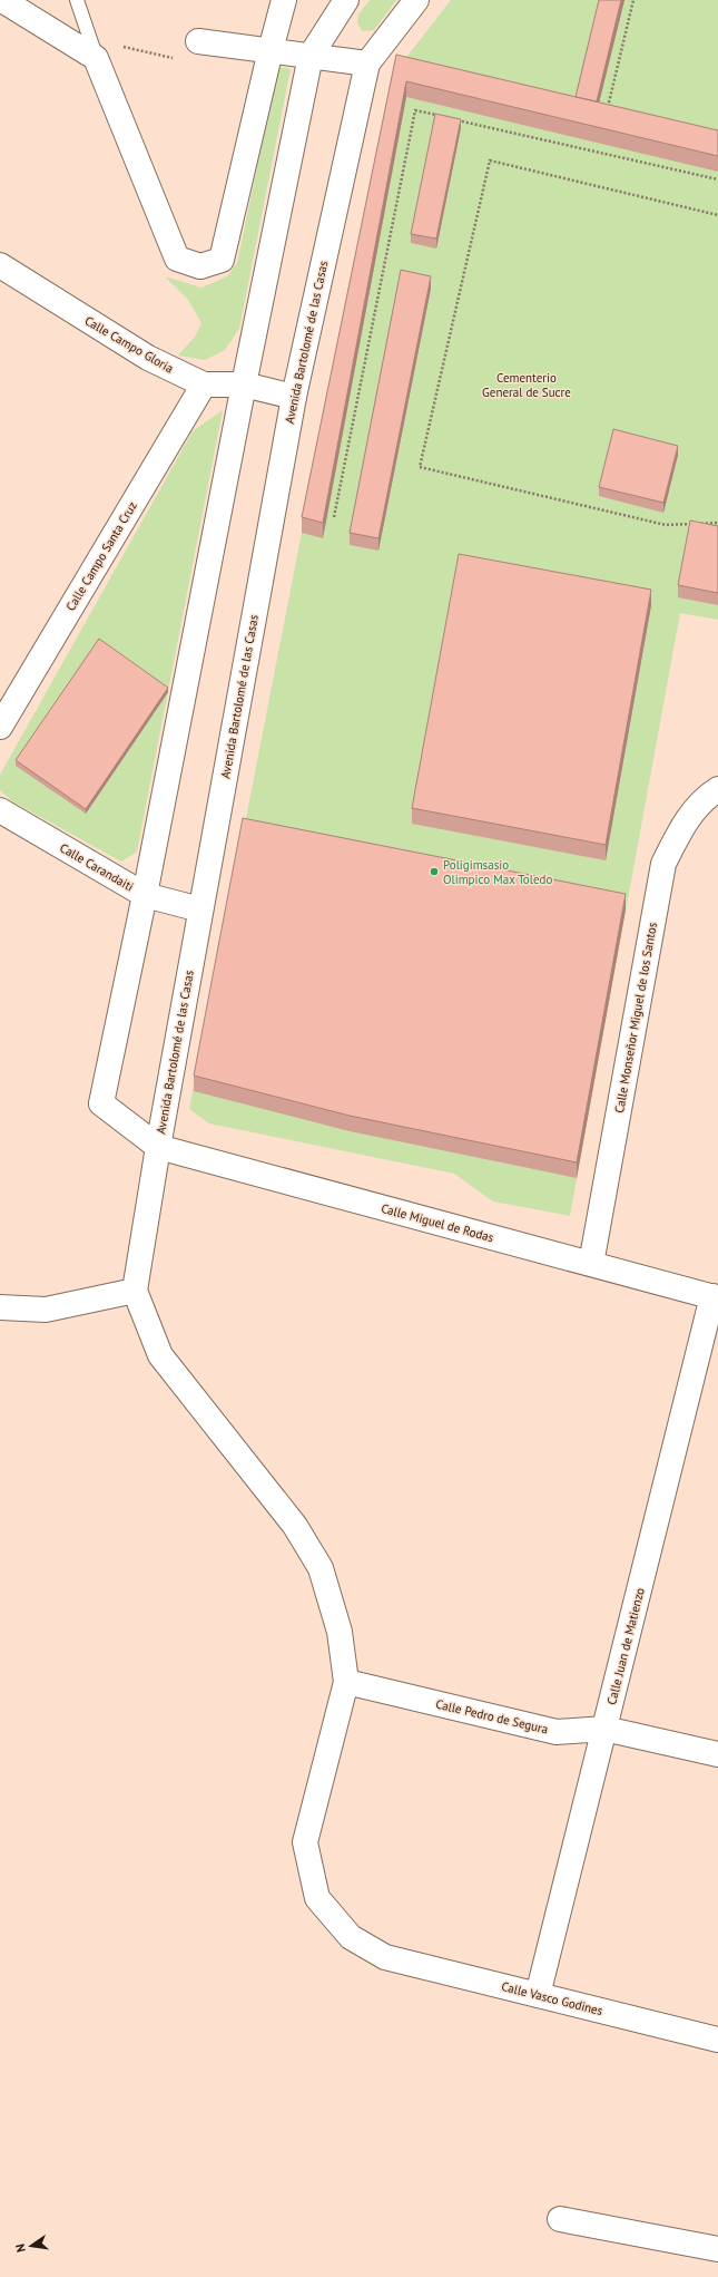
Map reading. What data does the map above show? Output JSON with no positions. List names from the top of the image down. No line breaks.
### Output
{"streets":{"street":["Avenida Bartolomé de las Casas","Calle Campo Gloria","Calle Campo Santa Cruz","Calle Carandaiti","Calle Monseñor Miguel de los Santos","Calle Miguel de Rodas","Calle Juan de Matienzo","Calle Pedro de Segura","Calle Vasco Godines"]},"crossings":[["Avenida Bartolomé de las Casas","Calle Campo Gloria"],["Avenida Bartolomé de las Casas","Calle Carandaiti"],["Avenida Bartolomé de las Casas","Calle Miguel de Rodas"],["Calle Campo Gloria","Calle Campo Santa Cruz"],["Calle Monseñor Miguel de los Santos","Calle Miguel de Rodas"],["Calle Miguel de Rodas","Calle Juan de Matienzo"],["Calle Juan de Matienzo","Calle Pedro de Segura"],["Calle Juan de Matienzo","Calle Vasco Godines"],["Calle Pedro de Segura","Calle Vasco Godines"]],"parks":["Cementerio General de Sucre"],"places":["Poligimsasio Olimpico Max Toledo"],"north":"left"}
